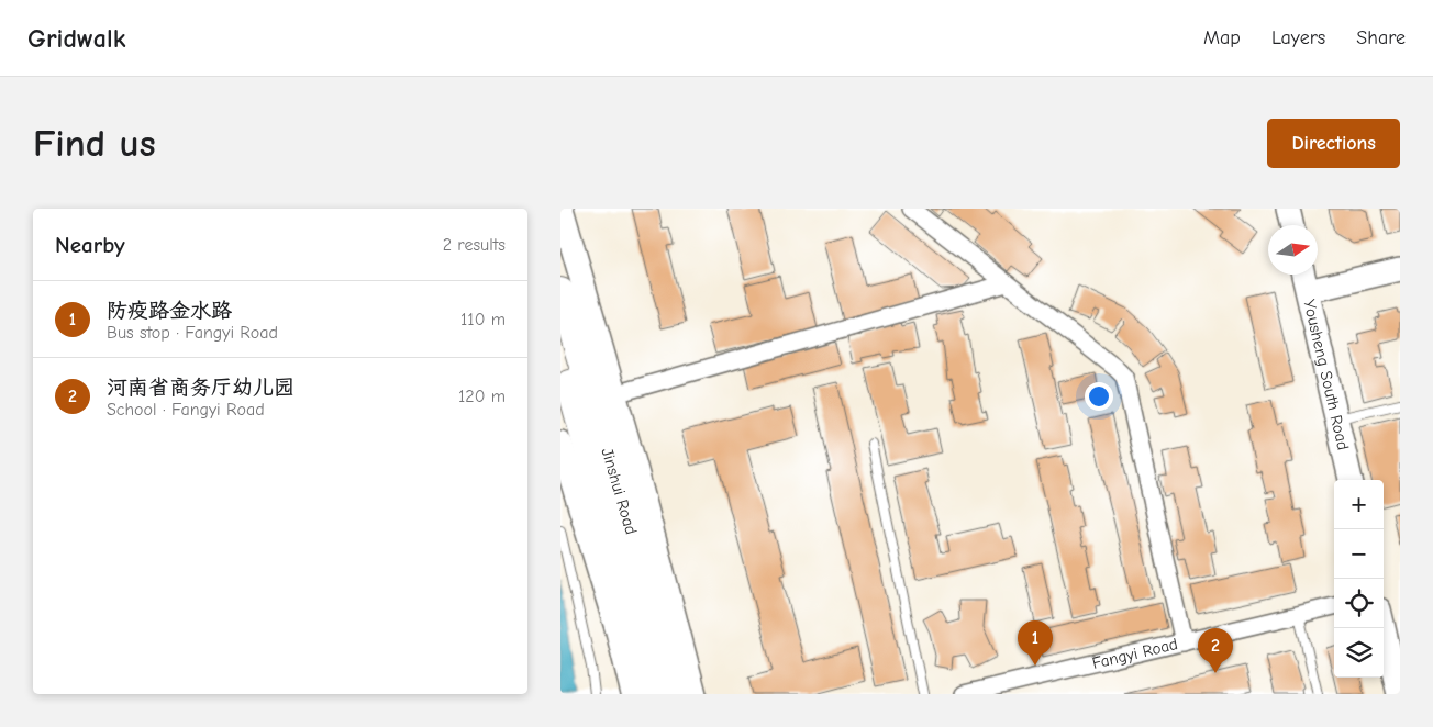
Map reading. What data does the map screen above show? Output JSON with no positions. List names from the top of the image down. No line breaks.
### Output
{"streets":{"main road":["Jinshui Road"],"street":["Yousheng South Road","Fangyi Road"]},"north":"right","page":{"header":"Gridwalk","nav":["Map","Layers","Share"],"buttons":"Directions","title":"Find us","heading":["Nearby","2 results"],"list":[{"mark":"1","name":"防疫路金水路","note":"Bus stop · Fangyi Road","value":"110 m"},{"mark":"2","name":"河南省商务厅幼儿园","note":"School · Fangyi Road","value":"120 m"}],"map_buttons":["+","−"],"pins":["1","2"]}}
